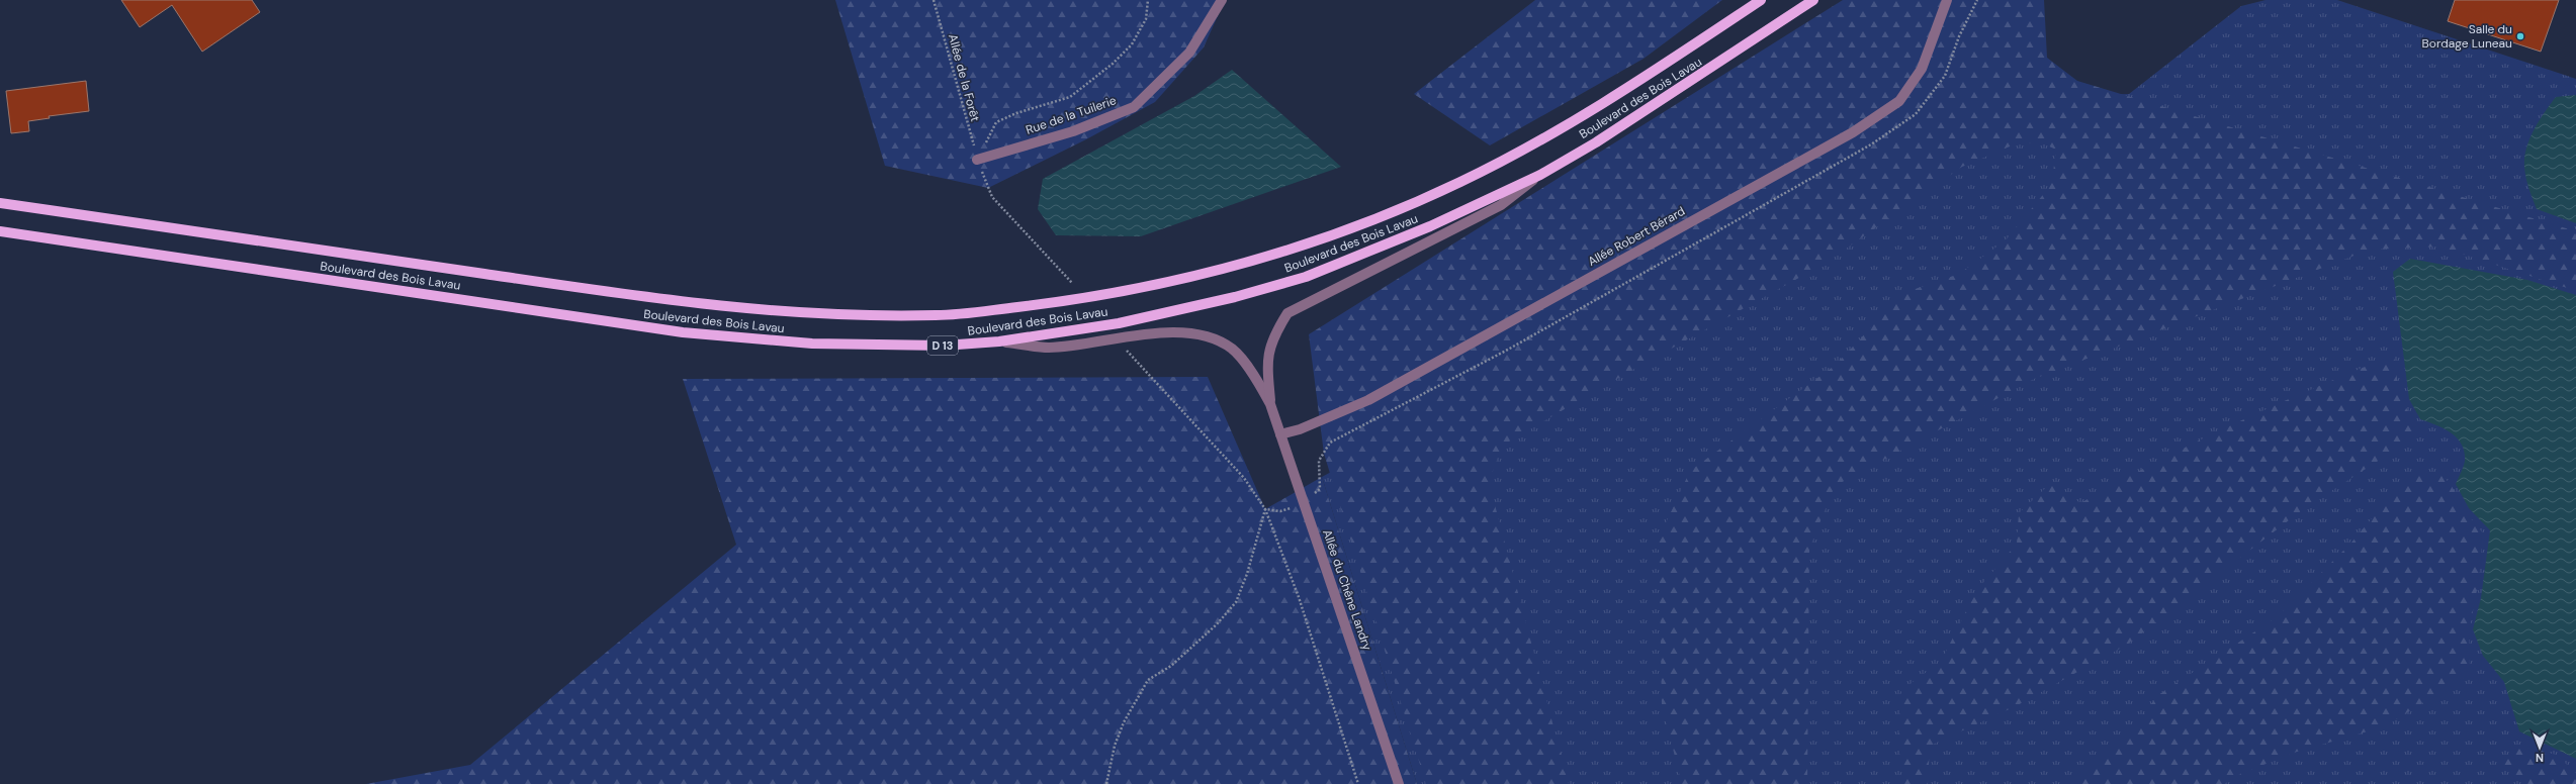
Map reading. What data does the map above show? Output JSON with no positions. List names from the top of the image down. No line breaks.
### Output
{"streets":{"main road":["Boulevard des Bois Lavau","D 13"],"street":["Rue de la Tuilerie","Allée Robert Bérard","Allée du Chêne Landry"],"path":["Allée de la Forêt"]},"crossings":[["Allée de la Forêt","Rue de la Tuilerie"],["Boulevard des Bois Lavau","Allée du Chêne Landry"],["Allée Robert Bérard","Allée du Chêne Landry"]],"places":["Salle du Bordage Luneau"],"north":"bottom"}
